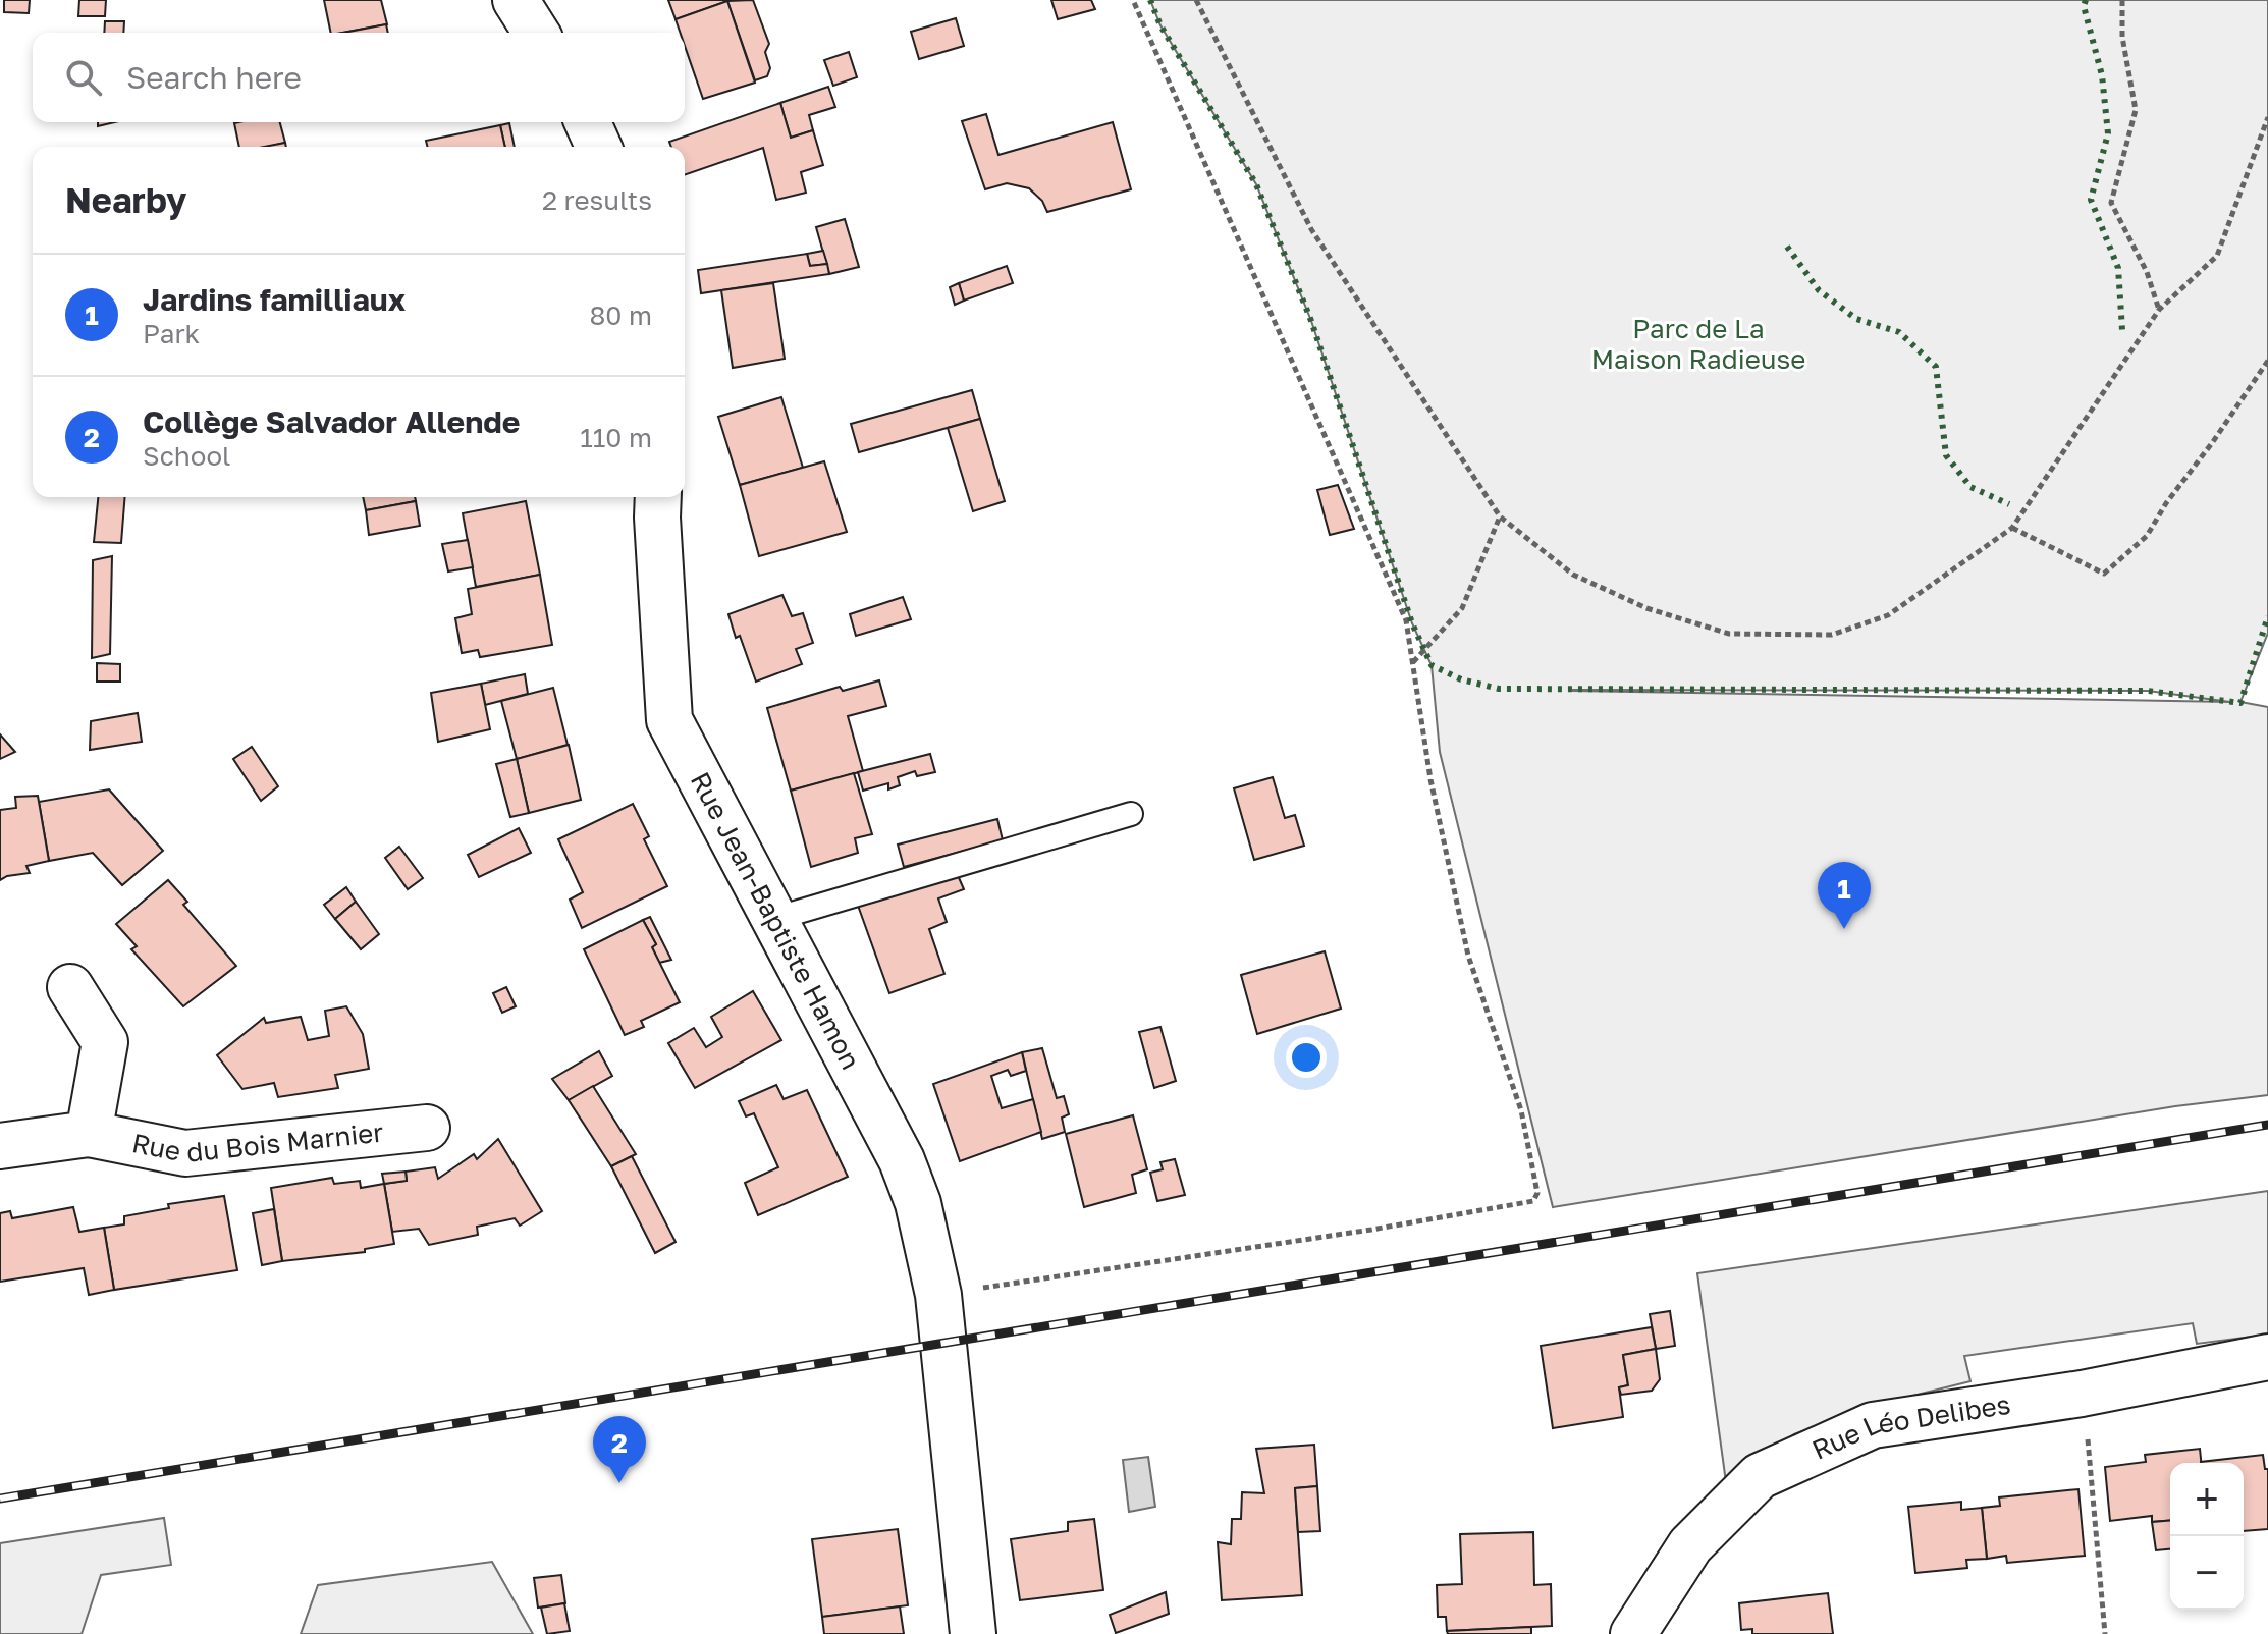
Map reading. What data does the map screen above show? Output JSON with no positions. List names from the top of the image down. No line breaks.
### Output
{"streets":{"street":["Rue Jean-Baptiste Hamon","Rue du Bois Marnier","Rue Léo Delibes"]},"parks":["Parc de La Maison Radieuse"],"page":{"search":"Search here","heading":["Nearby","2 results"],"list":[{"mark":"1","name":"Jardins familliaux","note":"Park","value":"80 m"},{"mark":"2","name":"Collège Salvador Allende","note":"School","value":"110 m"}],"pins":["1","2"],"map_buttons":["+","−"]}}
